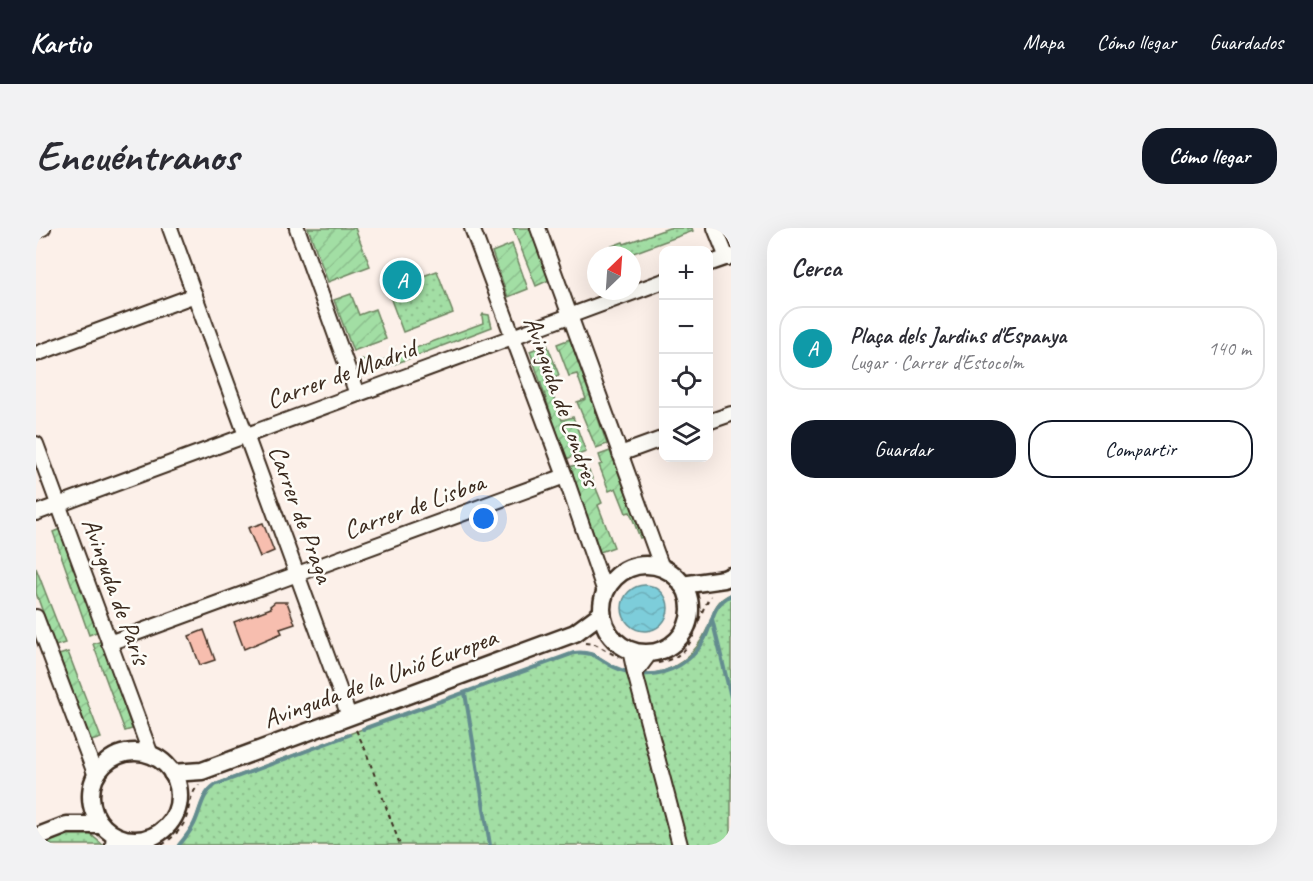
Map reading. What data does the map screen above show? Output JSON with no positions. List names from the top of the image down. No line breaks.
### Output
{"streets":{"street":["Carrer de Madrid","Avinguda de Londres","Carrer de Lisboa","Carrer de Praga","Avinguda de París","Avinguda de la Unió Europea"]},"crossings":[["Carrer de Madrid","Avinguda de Londres"],["Carrer de Madrid","Carrer de Praga"],["Carrer de Madrid","Avinguda de París"],["Avinguda de Londres","Carrer de Lisboa"],["Avinguda de Londres","Avinguda de la Unió Europea"],["Carrer de Lisboa","Carrer de Praga"],["Carrer de Lisboa","Avinguda de París"],["Carrer de Praga","Avinguda de la Unió Europea"],["Avinguda de París","Avinguda de la Unió Europea"]],"north":"top right","page":{"header":"Kartio","nav":["Mapa","Cómo llegar","Guardados"],"buttons":["Cómo llegar",["Guardar","Compartir"]],"title":"Encuéntranos","heading":"Cerca","map_buttons":["+","−"],"pins":"A","list":[{"mark":"A","name":"Plaça dels Jardins d'Espanya","note":"Lugar · Carrer d'Estocolm","value":"140 m"}]}}
